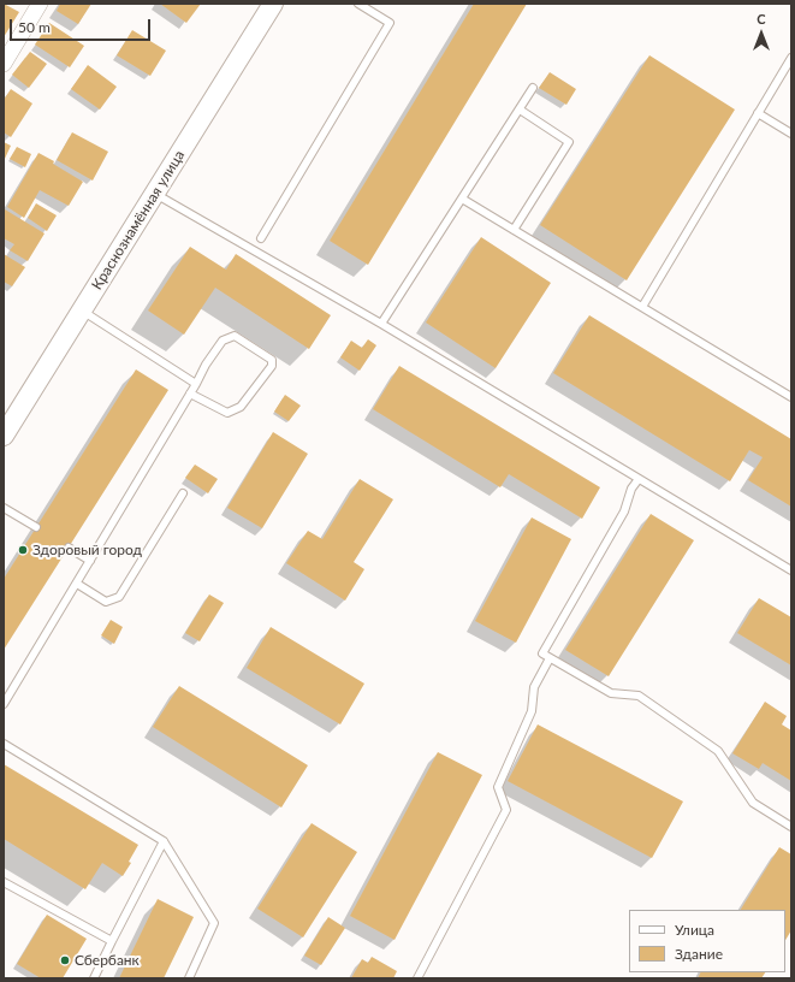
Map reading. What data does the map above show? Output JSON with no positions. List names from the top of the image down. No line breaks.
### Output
{"streets":{"street":["Краснознамённая улица"]},"places":["Здоровый город","Сбербанк"],"legend":["Улица","Здание"],"scale_bar":"50 m","north":"top"}
